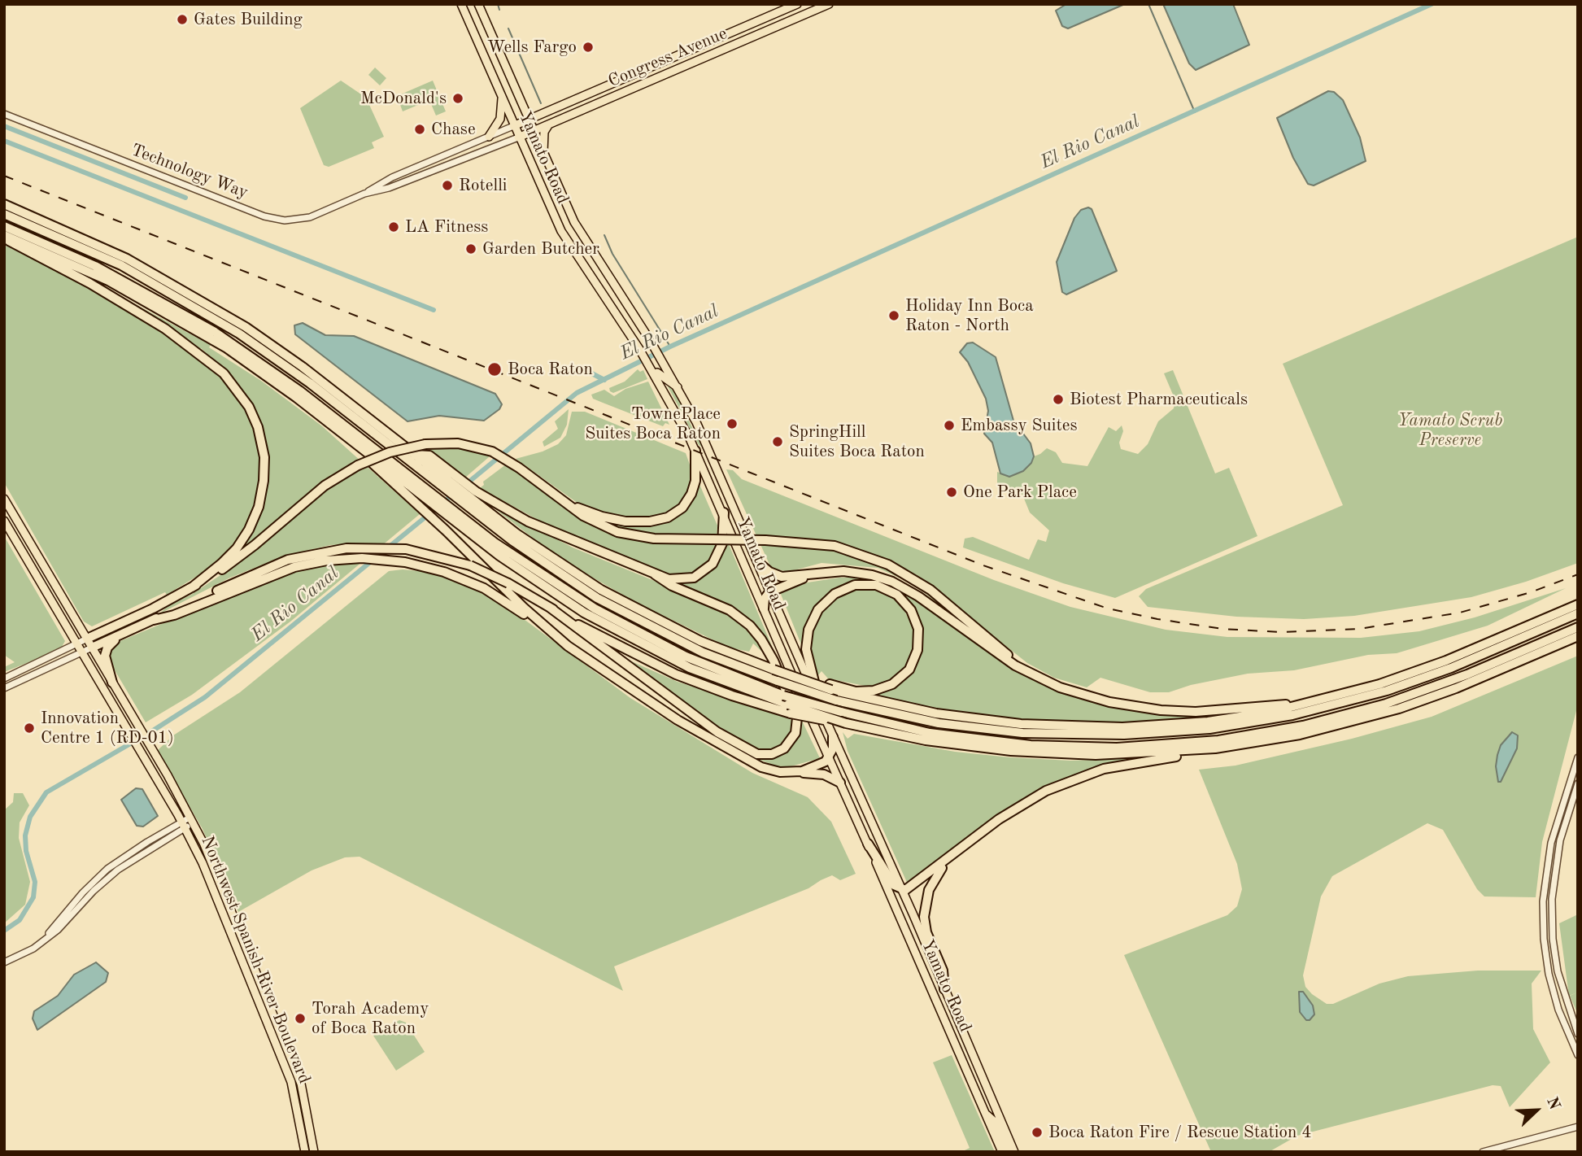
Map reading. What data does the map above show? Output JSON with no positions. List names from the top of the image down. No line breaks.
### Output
{"streets":{"main road":["Congress Avenue","Yamato Road","Northwest Spanish River Boulevard"],"street":["Technology Way"]},"crossings":[["Congress Avenue","Yamato Road"],["Congress Avenue","Technology Way"],["Yamato Road","Technology Way"]],"water":["El Rio Canal"],"parks":["Yamato Scrub Preserve"],"places":["Gates Building","Wells Fargo","McDonald's","Chase","Rotelli","LA Fitness","Garden Butcher","Holiday Inn Boca Raton - North","Boca Raton","Biotest Pharmaceuticals","TownePlace Suites Boca Raton","Embassy Suites","SpringHill Suites Boca Raton","One Park Place","Innovation Centre 1 (RD-01)","Torah Academy of Boca Raton","Boca Raton Fire / Rescue Station 4"],"north":"top right"}
